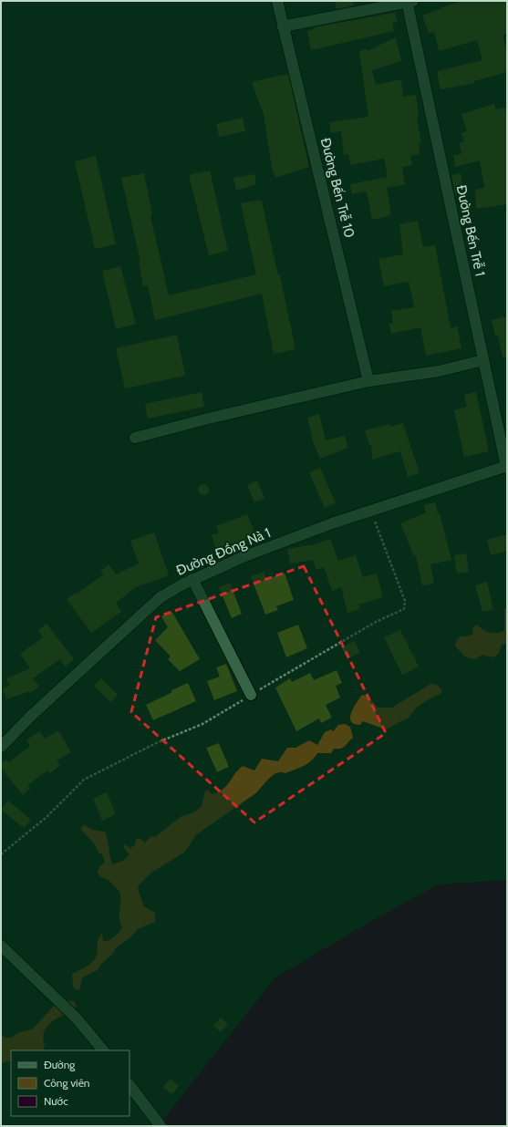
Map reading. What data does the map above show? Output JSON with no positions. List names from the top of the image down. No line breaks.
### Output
{"streets":{"street":["Đường Bến Trễ 10","Đường Bến Trễ 1","Đường Đồng Nà 1"]},"crossings":[["Đường Bến Trễ 1","Đường Đồng Nà 1"]],"legend":["Đường","Công viên","Nước"]}
